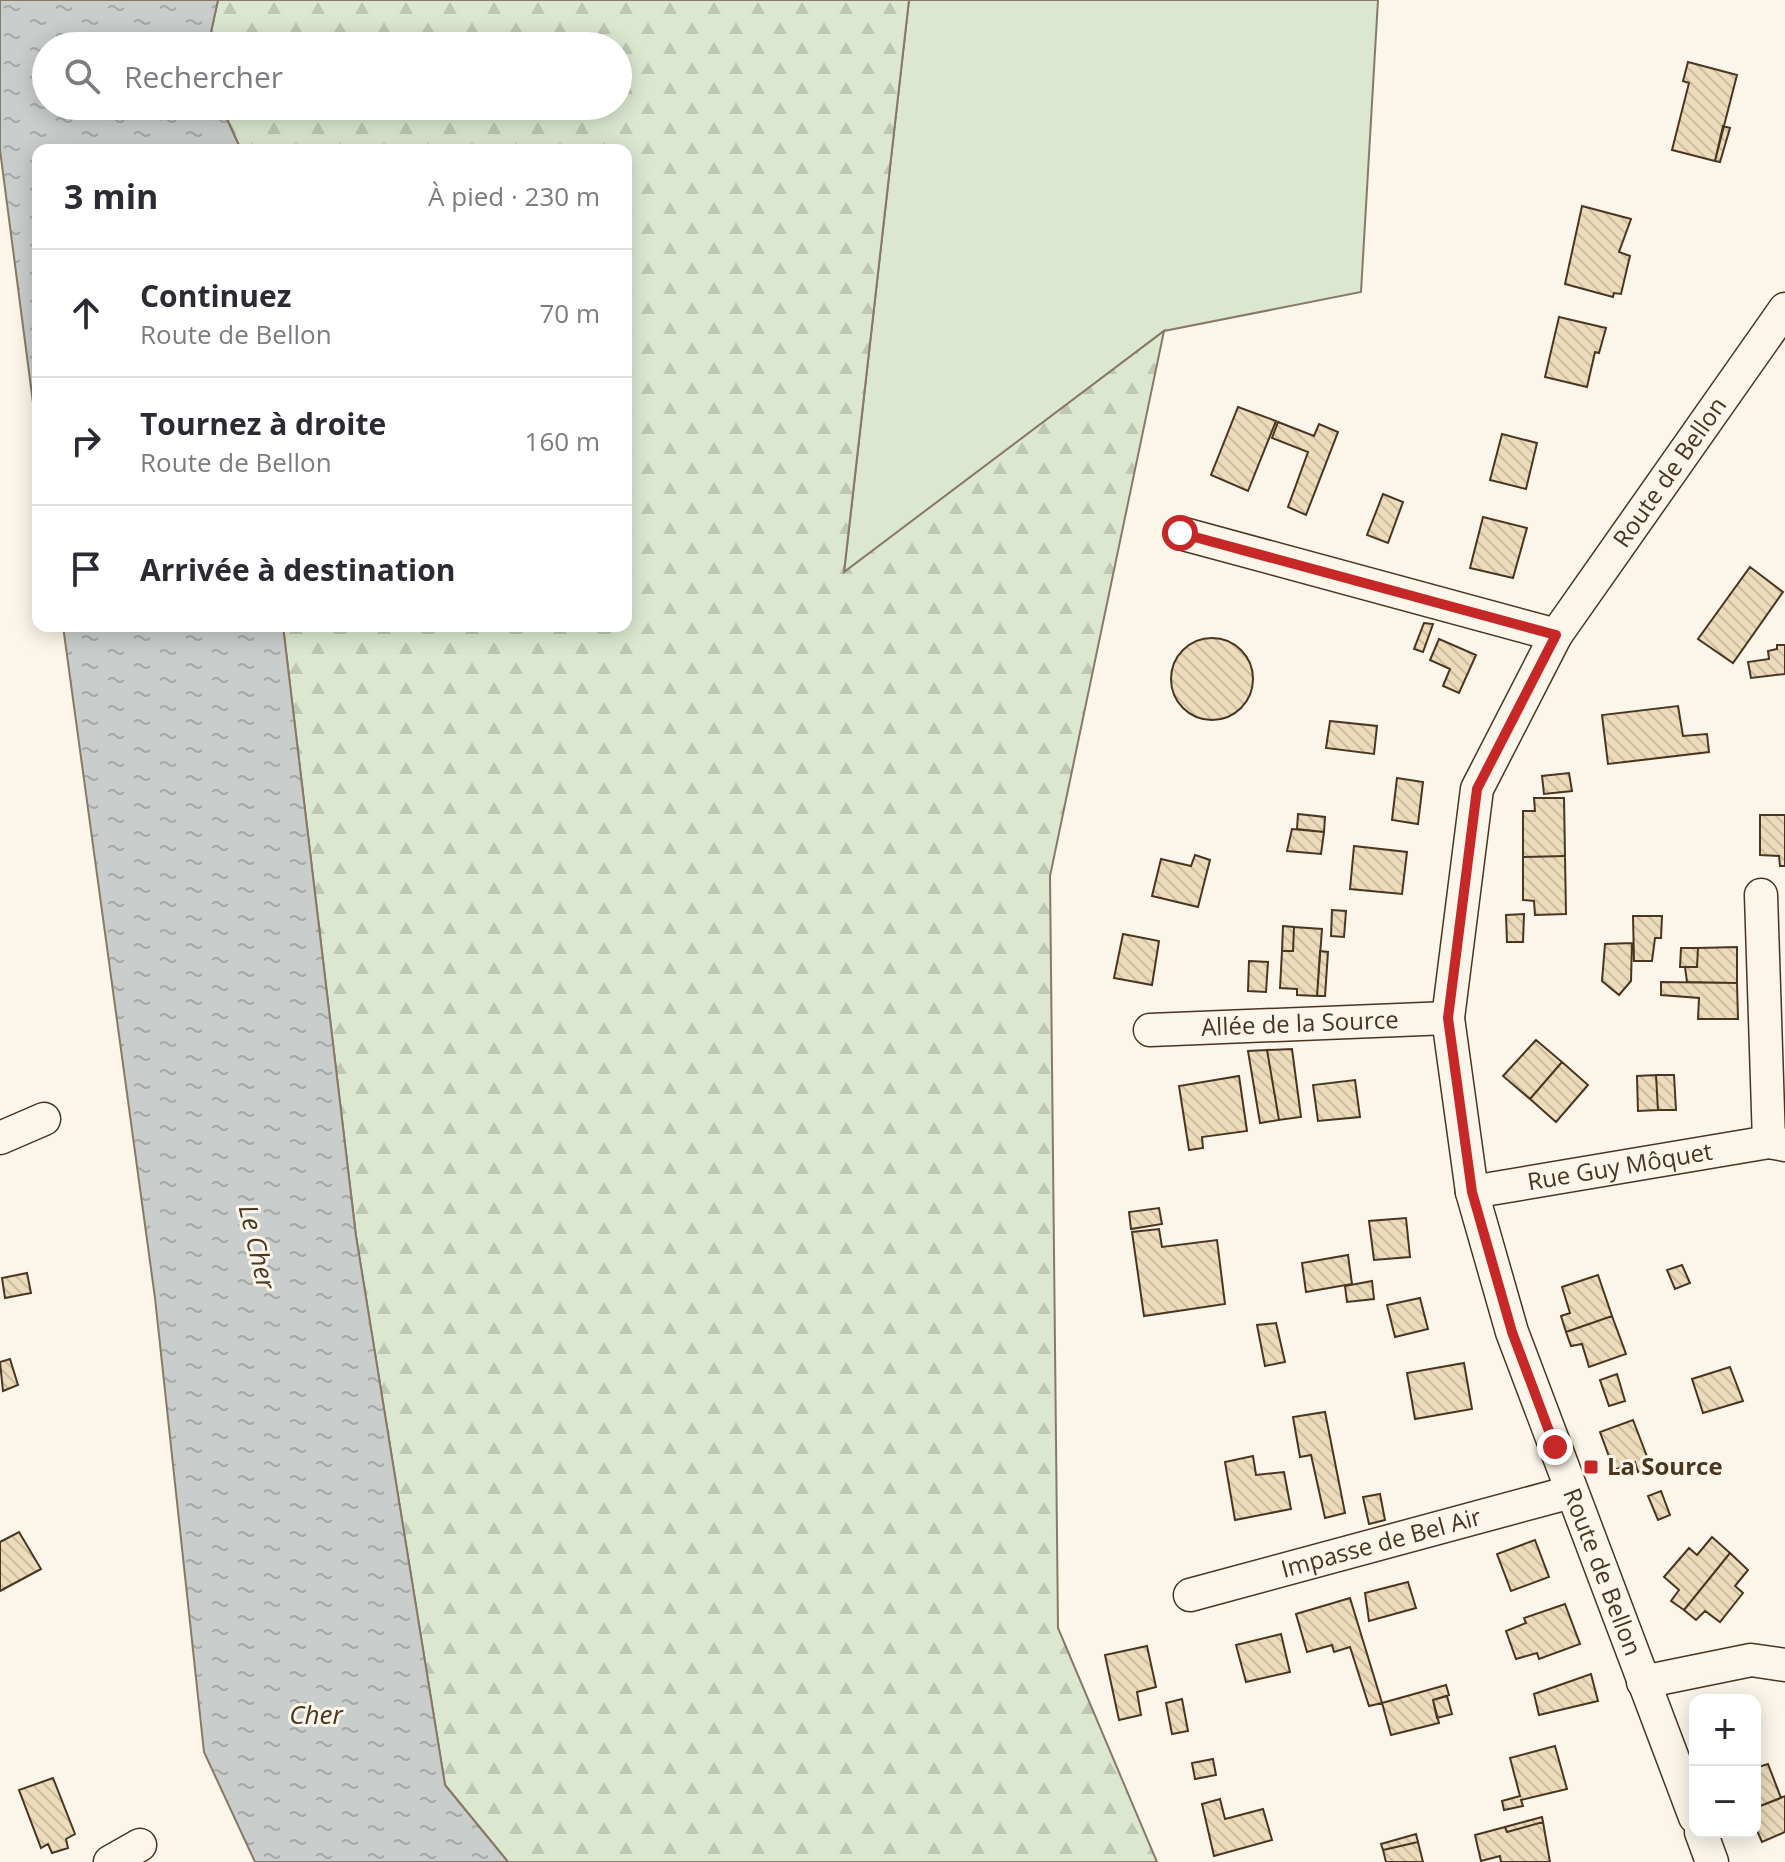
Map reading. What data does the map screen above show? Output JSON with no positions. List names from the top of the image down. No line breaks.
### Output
{"streets":{"street":["Route de Bellon","Allée de la Source","Rue Guy Môquet","Impasse de Bel Air"]},"crossings":[["Route de Bellon","Allée de la Source"],["Route de Bellon","Rue Guy Môquet"],["Route de Bellon","Impasse de Bel Air"]],"water":["Le Cher","Cher"],"places":{"transit":["La Source"]},"page":{"search":"Rechercher","heading":["3 min","À pied · 230 m"],"list":[["Continuez","Route de Bellon","70 m"],["Tournez à droite","Route de Bellon","160 m"],"Arrivée à destination"],"map_buttons":["+","−"]}}
